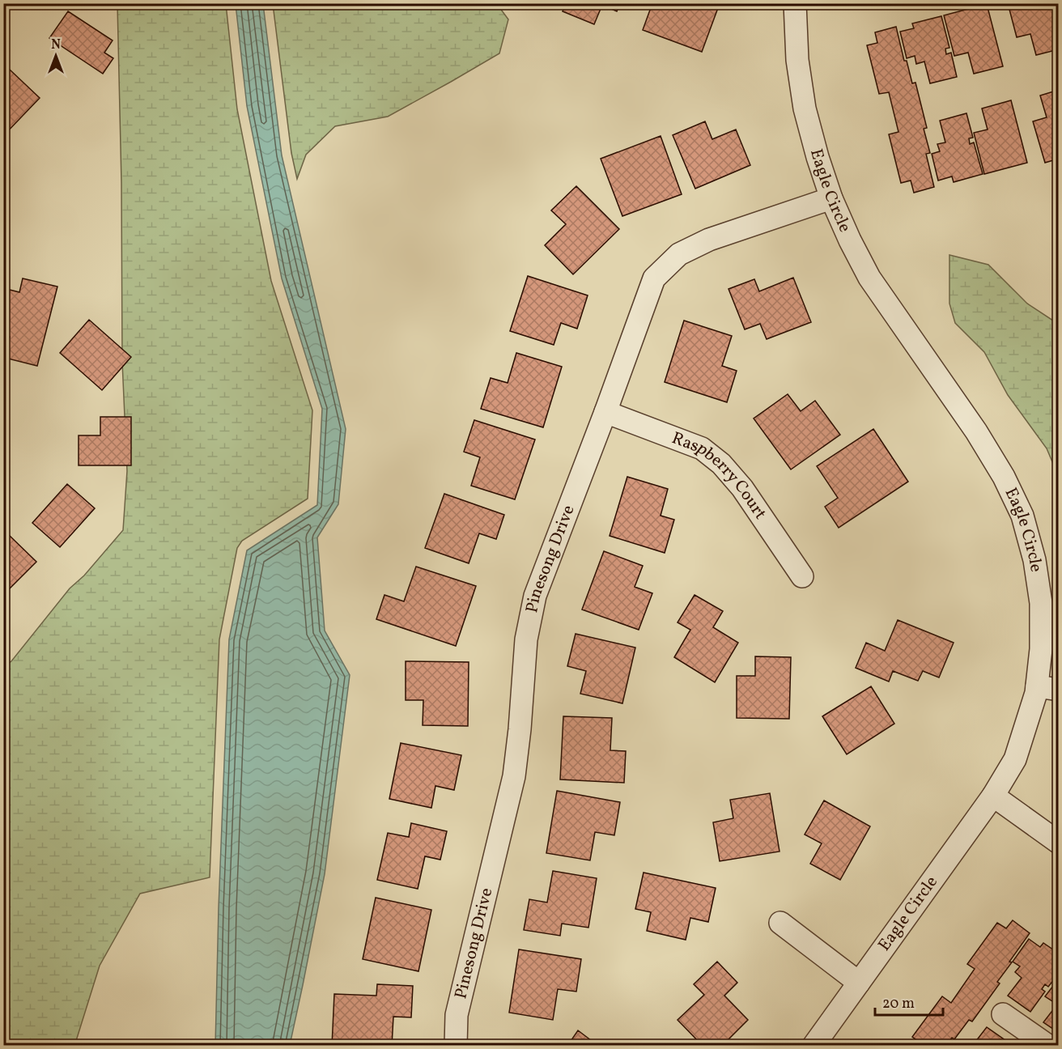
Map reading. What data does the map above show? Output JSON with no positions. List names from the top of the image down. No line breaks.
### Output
{"streets":{"street":["Eagle Circle","Raspberry Court","Pinesong Drive"]},"crossings":[["Eagle Circle","Pinesong Drive"],["Raspberry Court","Pinesong Drive"]],"scale_bar":"20 m","north":"top"}
